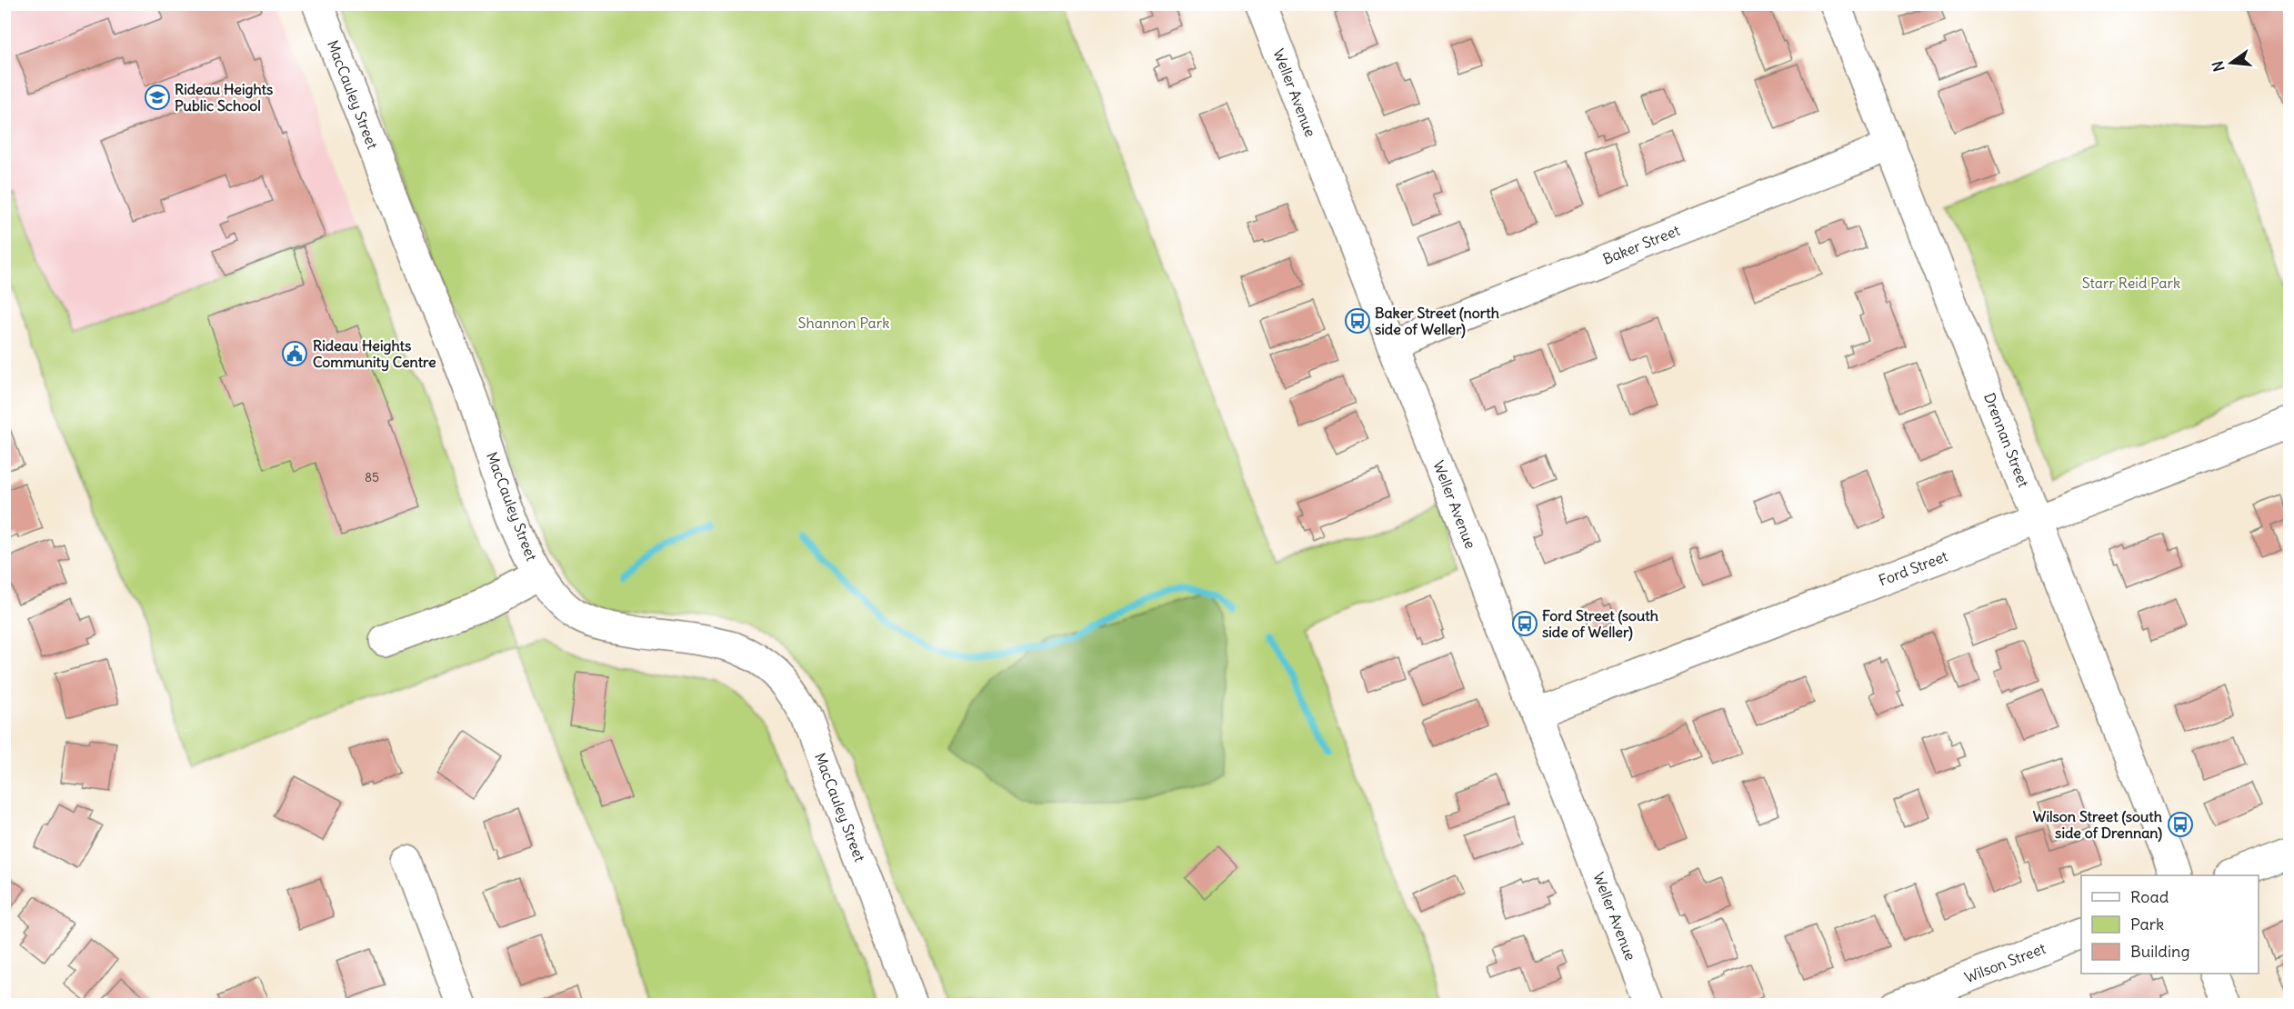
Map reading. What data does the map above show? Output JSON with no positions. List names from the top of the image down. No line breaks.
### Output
{"streets":{"street":["Weller Avenue","MacCauley Street","Baker Street","Drennan Street","Ford Street","Wilson Street"]},"crossings":[["Weller Avenue","Baker Street"],["Weller Avenue","Ford Street"],["Baker Street","Drennan Street"],["Drennan Street","Ford Street"]],"parks":["Starr Reid Park","Shannon Park"],"places":{"school or university":["Rideau Heights Public School"],"bus stop":["Baker Street (north side of Weller)","Ford Street (south side of Weller)","Wilson Street (south side of Drennan)"],"public building":["Rideau Heights Community Centre"]},"house_numbers":["85"],"legend":["Road","Park","Building"],"north":"left"}
